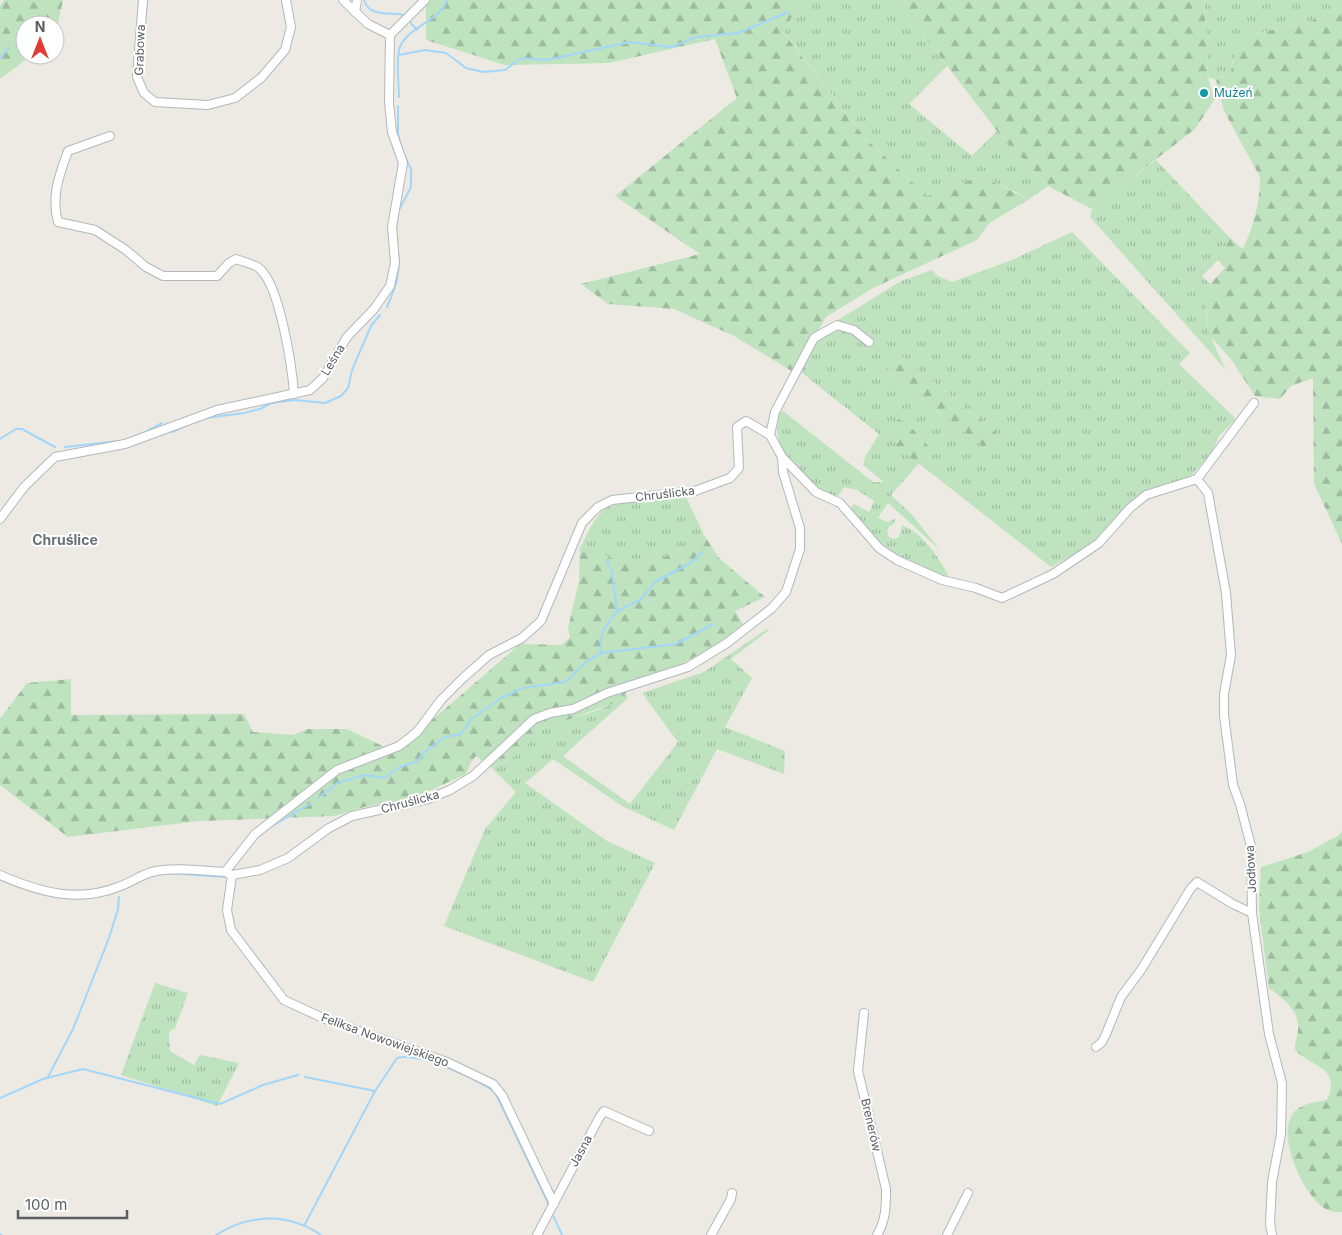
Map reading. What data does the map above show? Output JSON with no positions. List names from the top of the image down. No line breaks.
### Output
{"streets":{"street":["Grabowa","Leśna","Chruślicka","Jodłowa","Feliksa Nowowiejskiego","Brenerów","Jasna"]},"crossings":[["Chruślicka","Feliksa Nowowiejskiego"],["Feliksa Nowowiejskiego","Jasna"]],"districts":["Chruślice"],"places":["Mużeń"],"scale_bar":"100 m","north":"top"}
